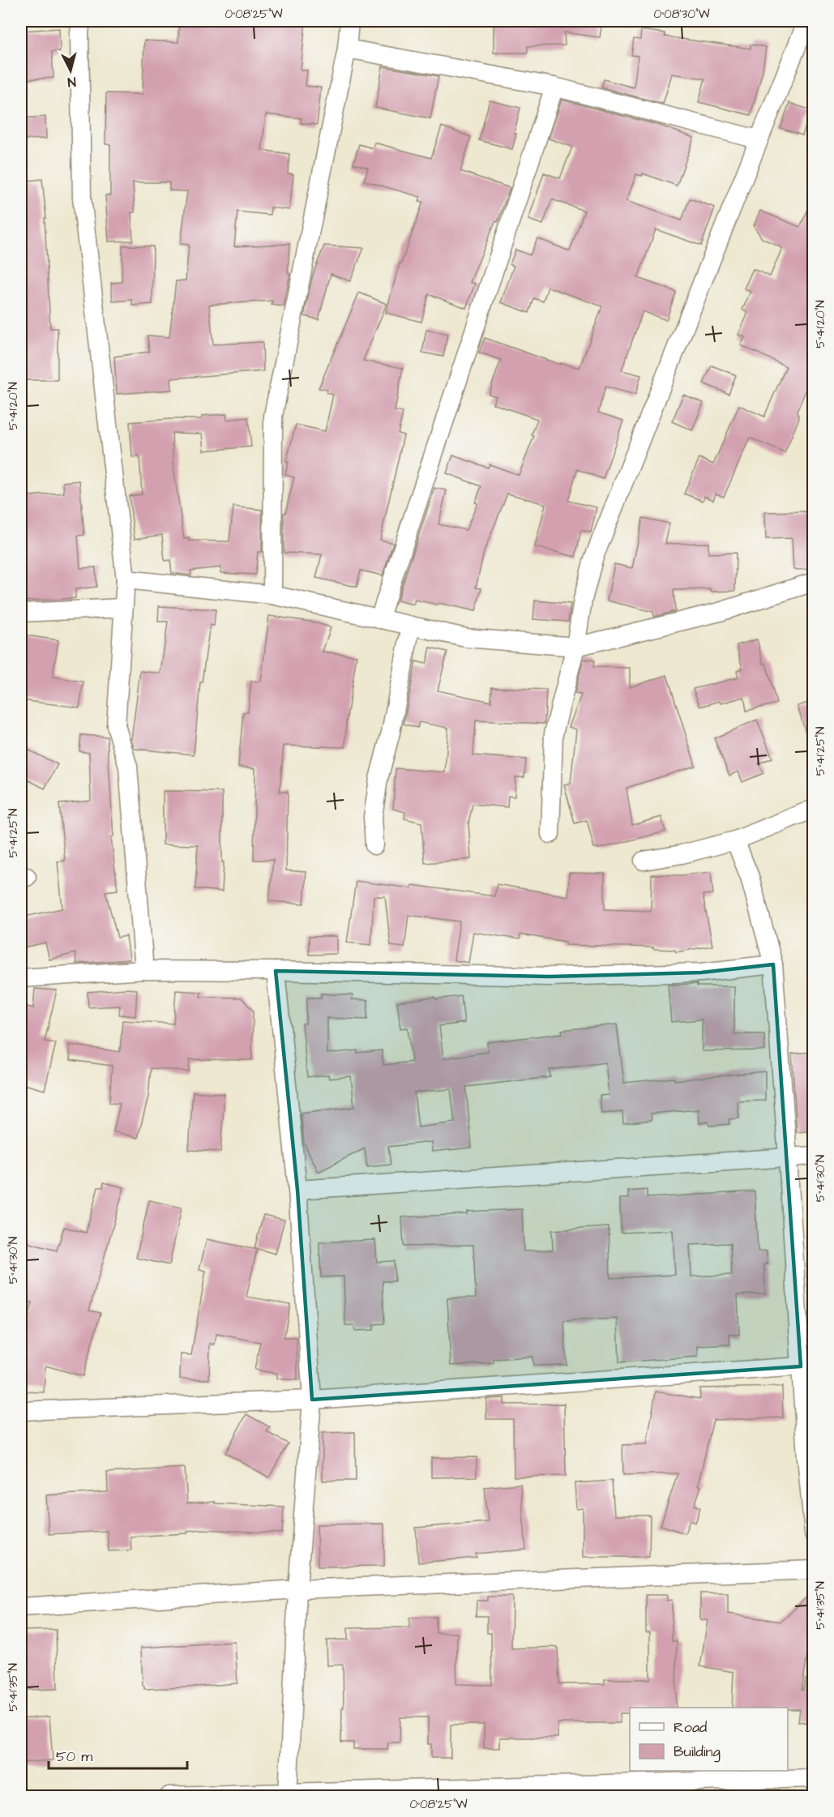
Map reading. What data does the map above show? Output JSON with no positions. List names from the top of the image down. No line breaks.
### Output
{"legend":["Road","Building"],"scale_bar":"50 m","north":"bottom","coordinates":["0°08'25\"W","0°08'30\"W","5°41'20\"N","5°41'25\"N","5°41'30\"N","5°41'35\"N"]}
